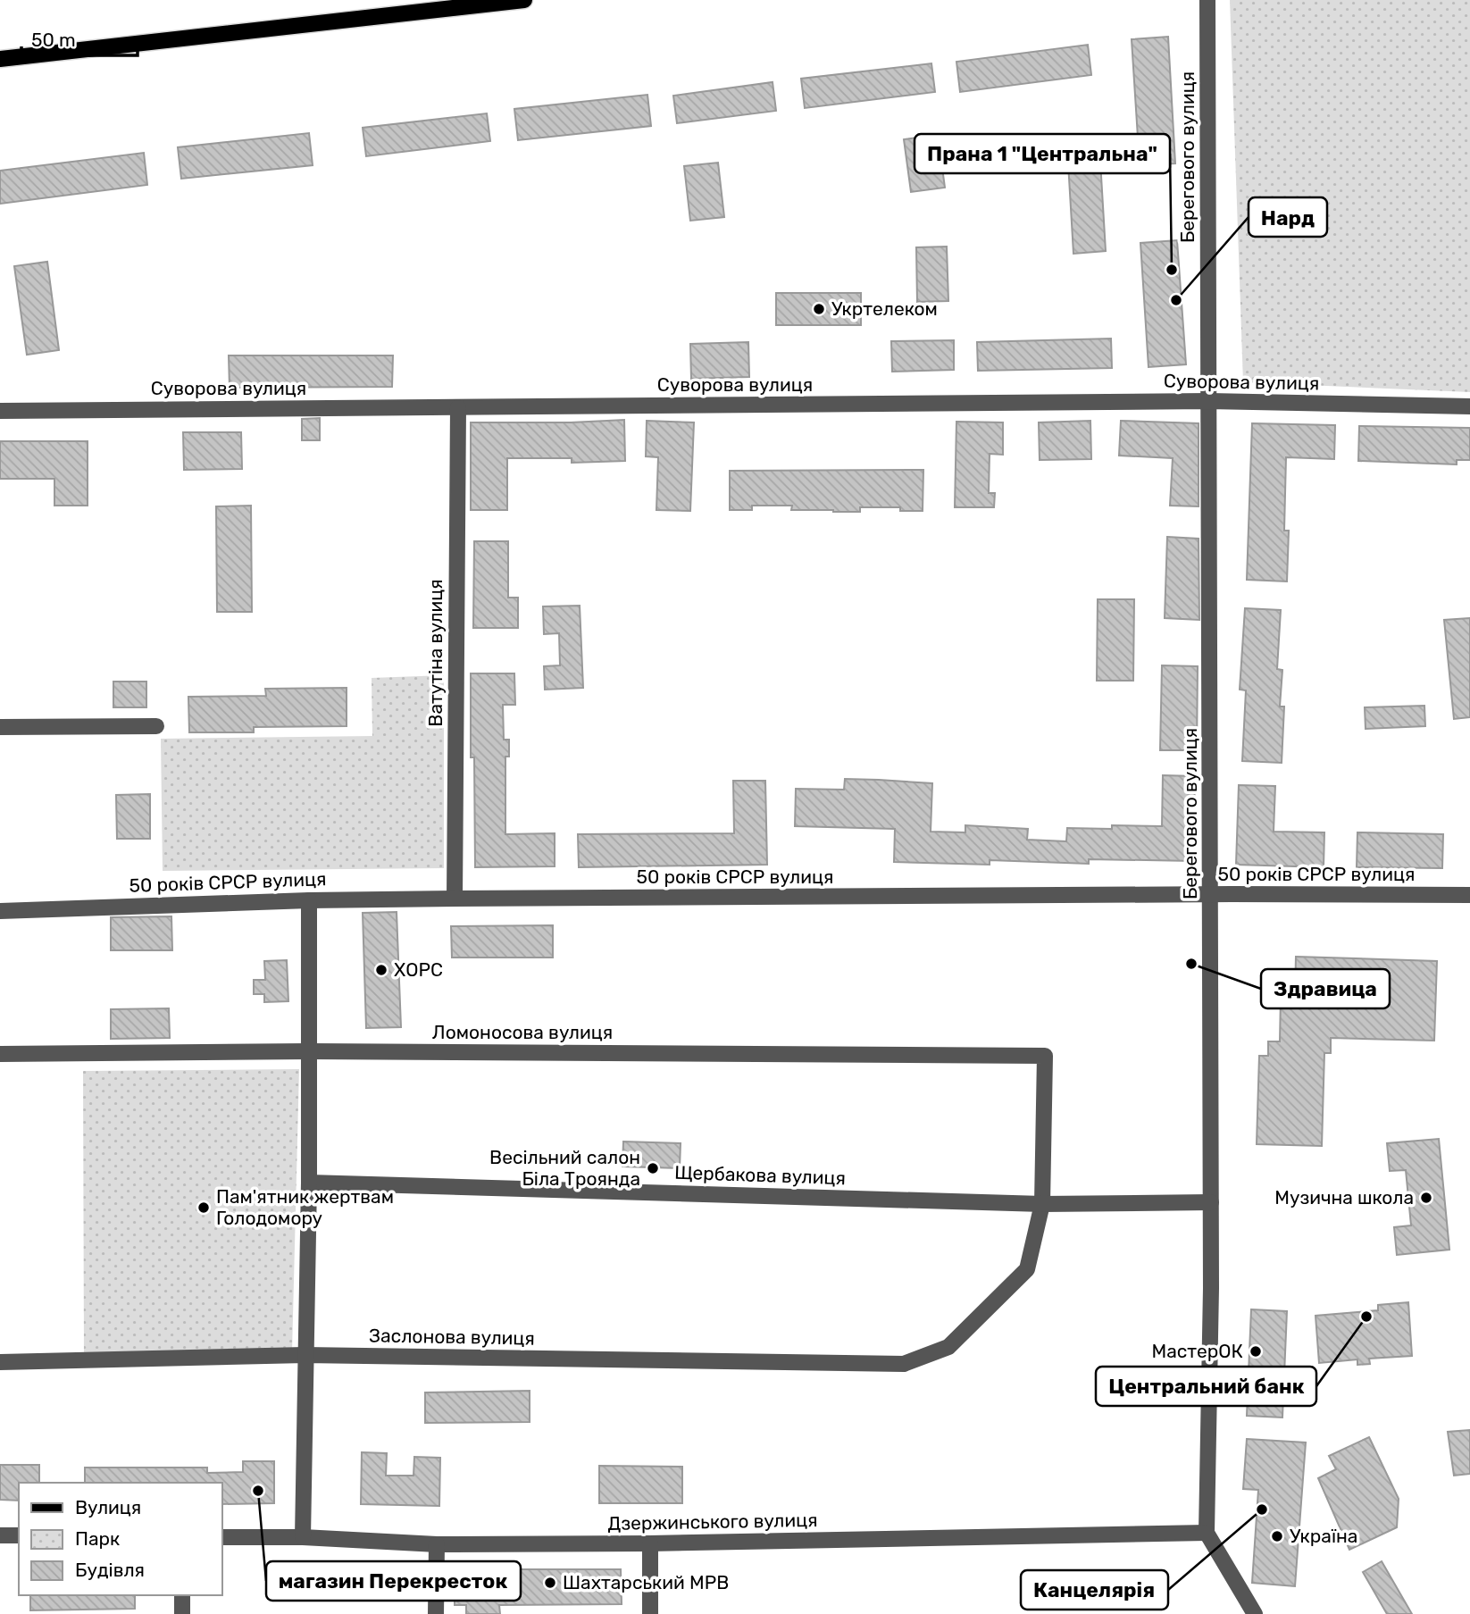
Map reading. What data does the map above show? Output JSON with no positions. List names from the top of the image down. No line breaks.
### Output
{"streets":{"street":["Берегового вулиця","Суворова вулиця","Ватутіна вулиця","50 років СРСР вулиця","Ломоносова вулиця","Щербакова вулиця","Заслонова вулиця","Дзержинського вулиця"]},"crossings":[["Берегового вулиця","Суворова вулиця"],["Берегового вулиця","50 років СРСР вулиця"],["Берегового вулиця","Щербакова вулиця"],["Берегового вулиця","Дзержинського вулиця"],["Суворова вулиця","Ватутіна вулиця"],["Ватутіна вулиця","50 років СРСР вулиця"],["Ломоносова вулиця","Щербакова вулиця"],["Ломоносова вулиця","Заслонова вулиця"],["Щербакова вулиця","Заслонова вулиця"]],"places":["Прана 1 \"Центральна\"","Нард","Укртелеком","Здравица","ХОРС","Весільний салон Біла Троянда","Музична школа","Пам'ятник жертвам Голодомору","Центральний банк","МастерОК","магазин Перекресток","Канцелярія","Україна","Шахтарський МРВ"],"legend":["Вулиця","Парк","Будівля"],"scale_bar":"50 m"}
